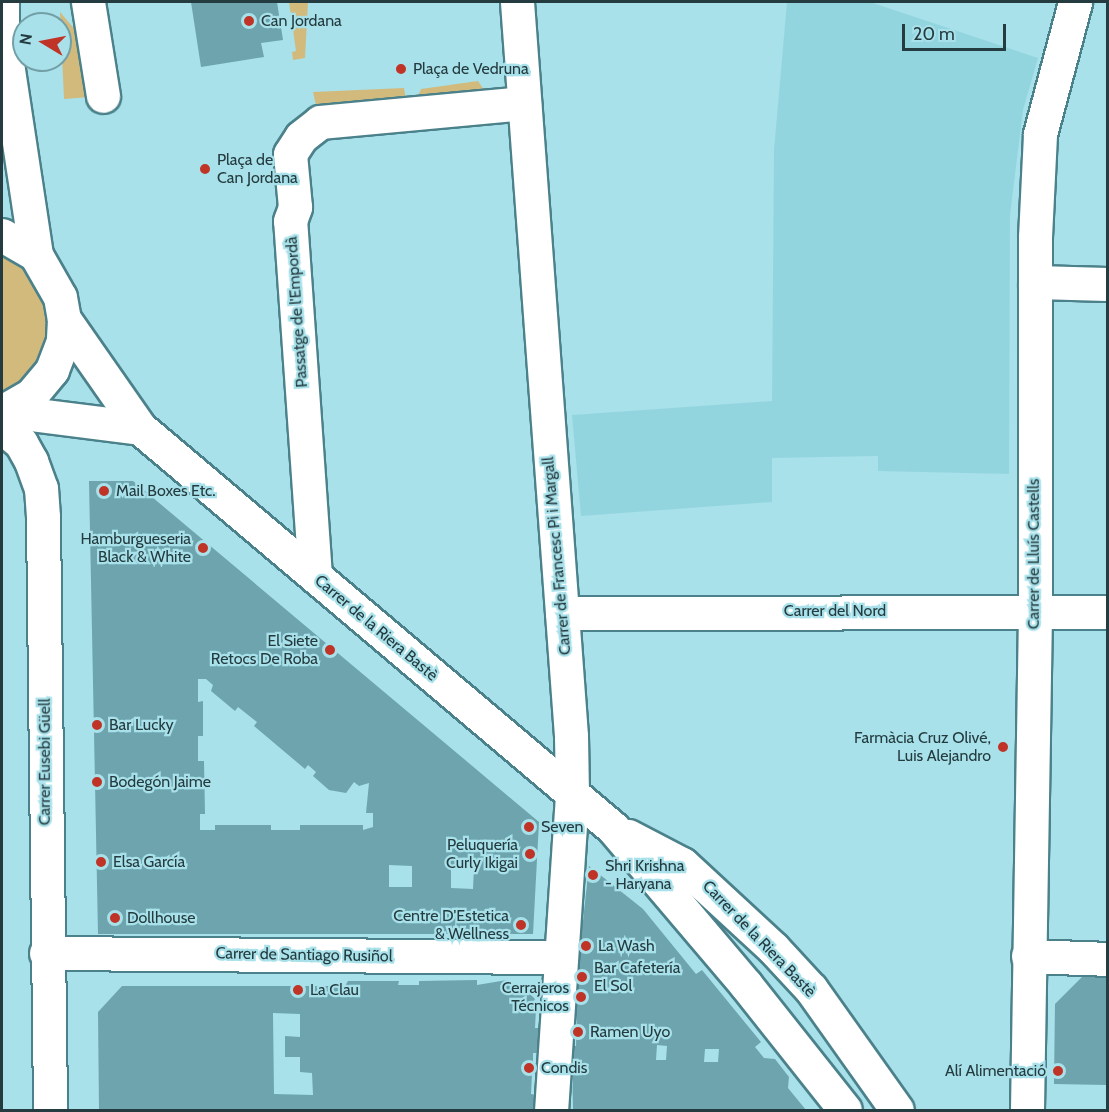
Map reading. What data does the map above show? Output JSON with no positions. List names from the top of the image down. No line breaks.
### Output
{"streets":{"street":["Passatge de l'Empordà","Carrer de Lluís Castells","Carrer de Francesc Pi i Margall","Carrer del Nord","Carrer de la Riera Bastè","Carrer Eusebi Güell","Carrer de Santiago Rusiñol"]},"crossings":[["Passatge de l'Empordà","Carrer de Francesc Pi i Margall"],["Passatge de l'Empordà","Carrer de la Riera Bastè"],["Carrer de Lluís Castells","Carrer del Nord"],["Carrer de Francesc Pi i Margall","Carrer del Nord"],["Carrer de Francesc Pi i Margall","Carrer de la Riera Bastè"],["Carrer de Francesc Pi i Margall","Carrer de Santiago Rusiñol"],["Carrer Eusebi Güell","Carrer de Santiago Rusiñol"]],"places":["Can Jordana","Plaça de Vedruna","Plaça de Can Jordana","Mail Boxes Etc.","Hamburgueseria Black & White","El Siete Retocs De Roba","Bar Lucky","Farmàcia Cruz Olivé, Luis Alejandro","Bodegón Jaime","Seven","Peluquería Curly Ikigai","Elsa García","Shri Krishna - Haryana","Dollhouse","Centre D'Estetica & Wellness","La Wash","Bar Cafetería El Sol","La Clau","Cerrajeros Técnicos","Ramen Uyo","Condis","Alí Alimentació"],"scale_bar":"20 m","north":"left"}
